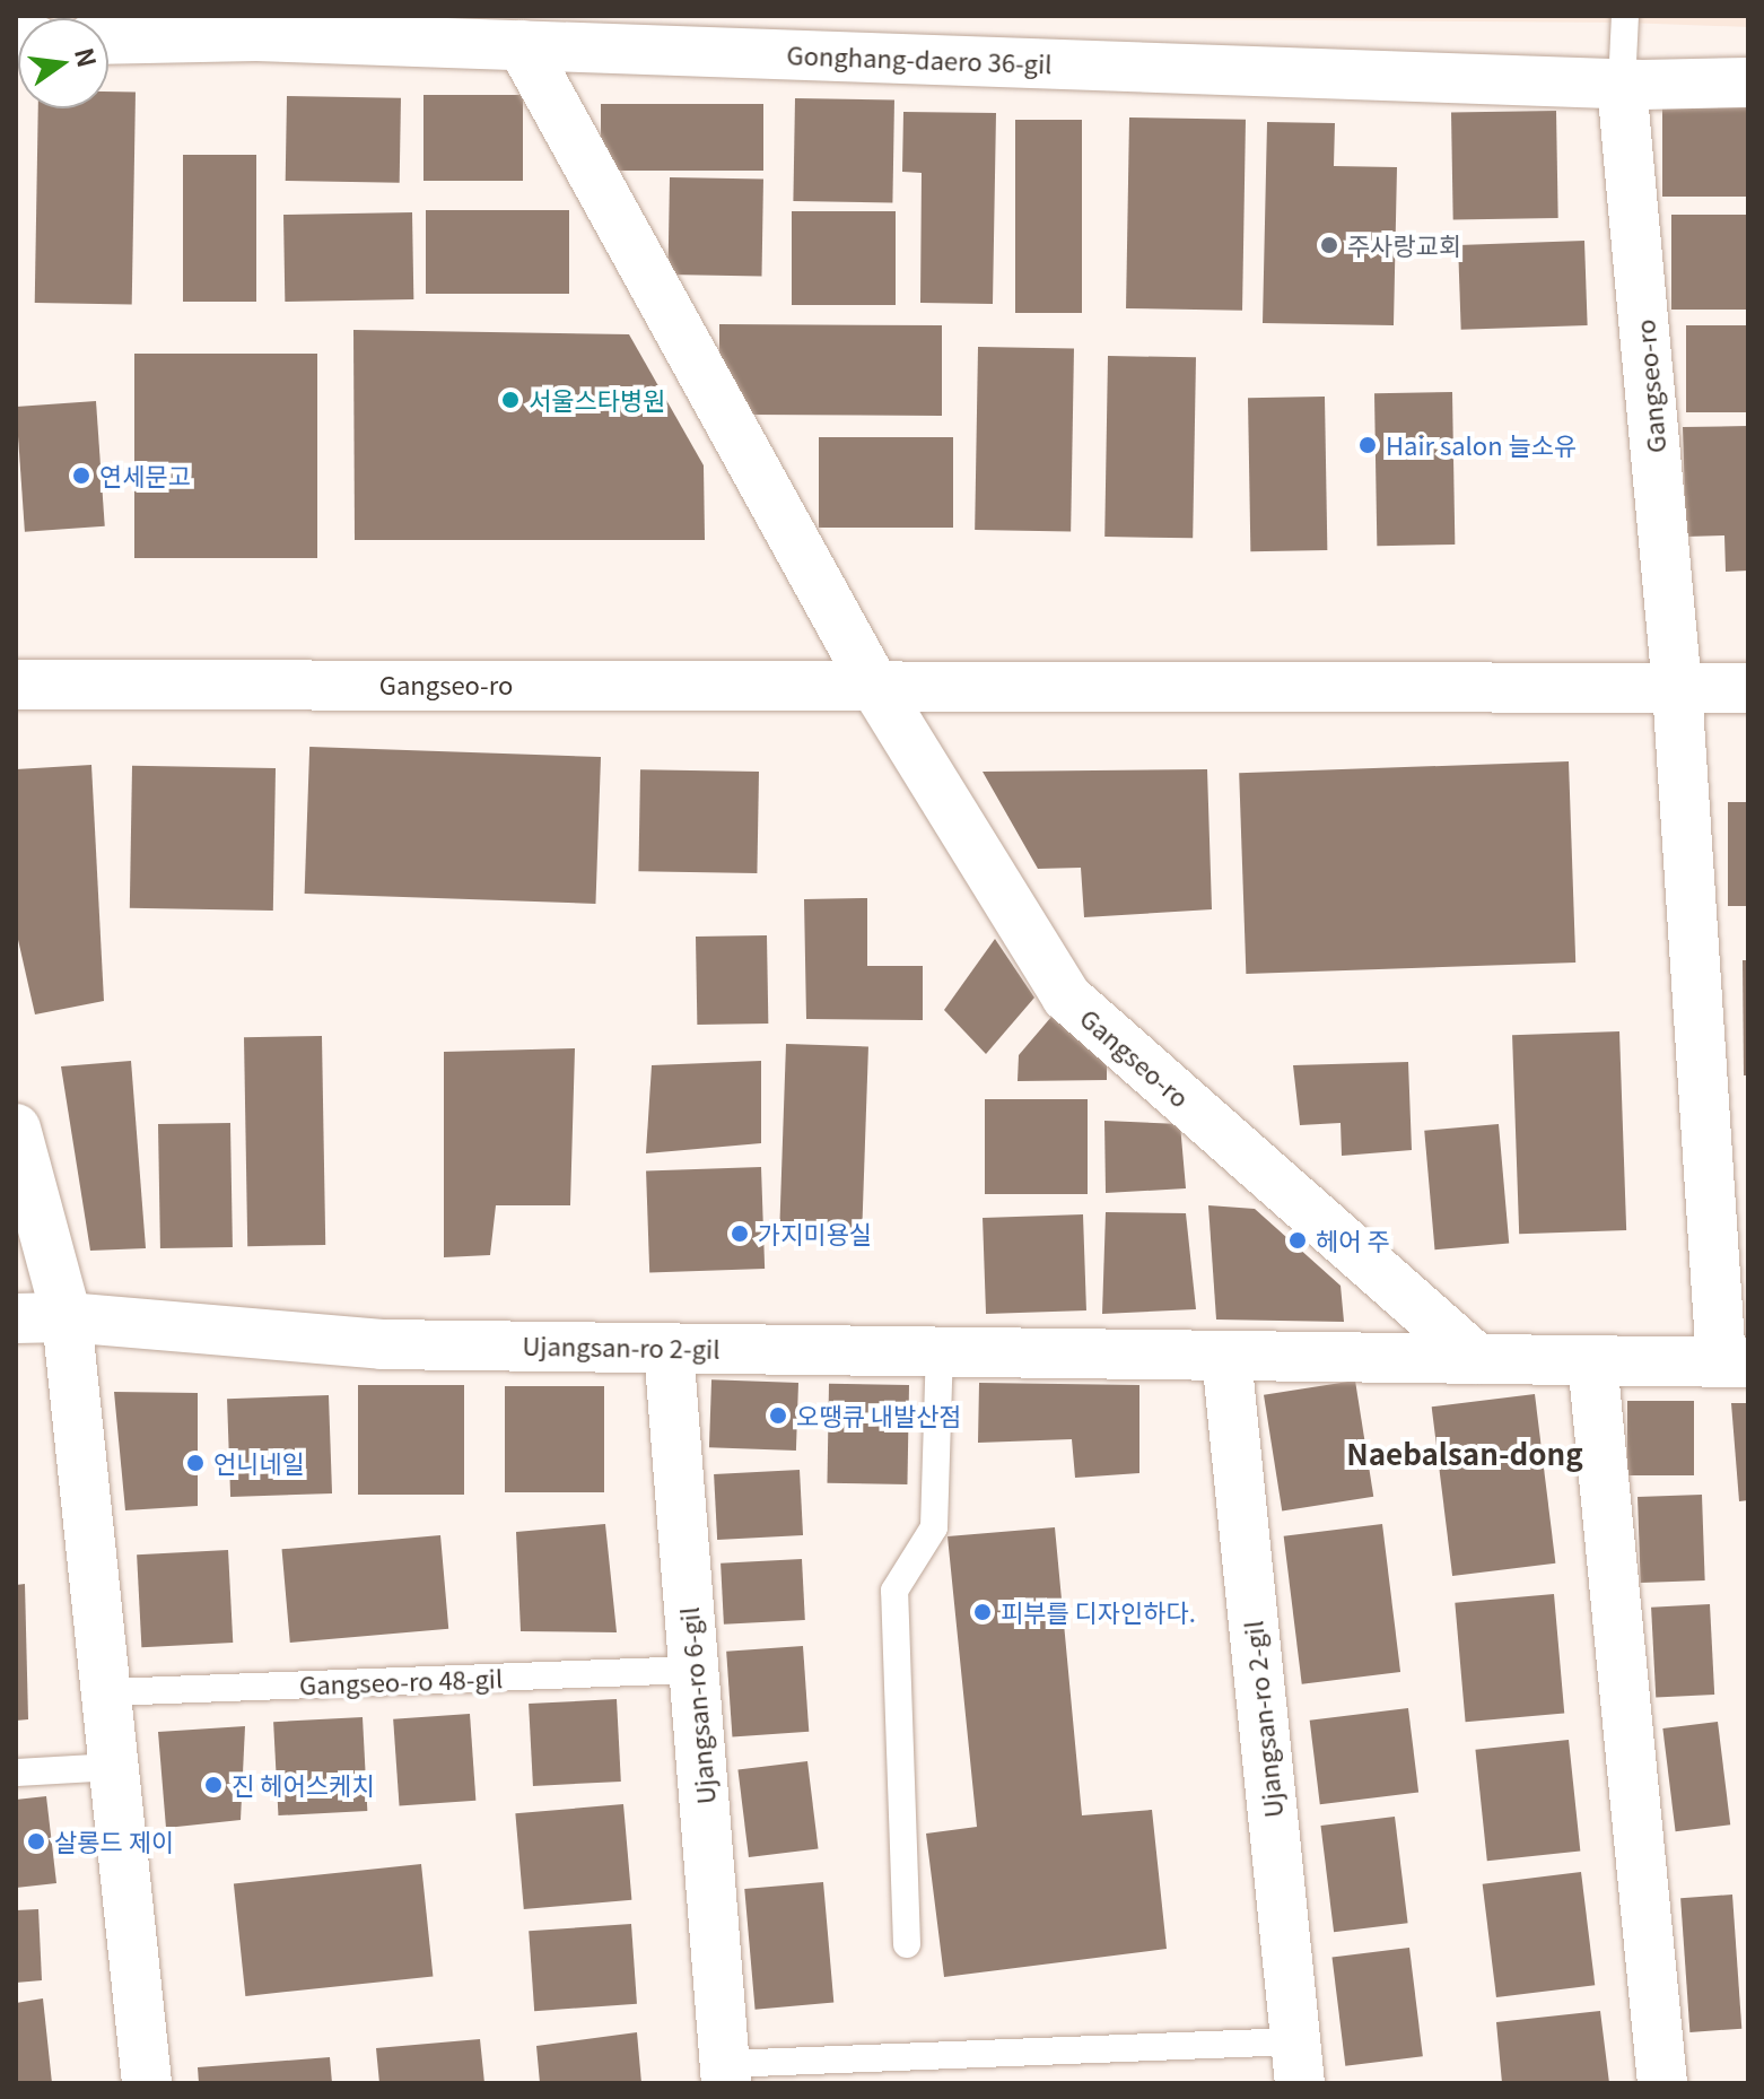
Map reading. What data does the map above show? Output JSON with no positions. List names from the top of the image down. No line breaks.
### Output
{"streets":{"street":["Gonghang-daero 36-gil","Gangseo-ro","Ujangsan-ro 2-gil","Ujangsan-ro 6-gil"],"lane":["Gangseo-ro 48-gil"]},"crossings":[["Gonghang-daero 36-gil","Gangseo-ro"],["Gangseo-ro","Ujangsan-ro 2-gil"],["Ujangsan-ro 2-gil","Ujangsan-ro 6-gil"],["Gangseo-ro 48-gil","Ujangsan-ro 6-gil"]],"districts":["Naebalsan-dong"],"places":["주사랑교회","서울스타병원","Hair salon 늘소유","연세문고","가지미용실","헤어 주","오땡큐 내발산점","언니네일","피부를 디자인하다.","진 헤어스케치","살롱드 제이"],"north":"right"}
